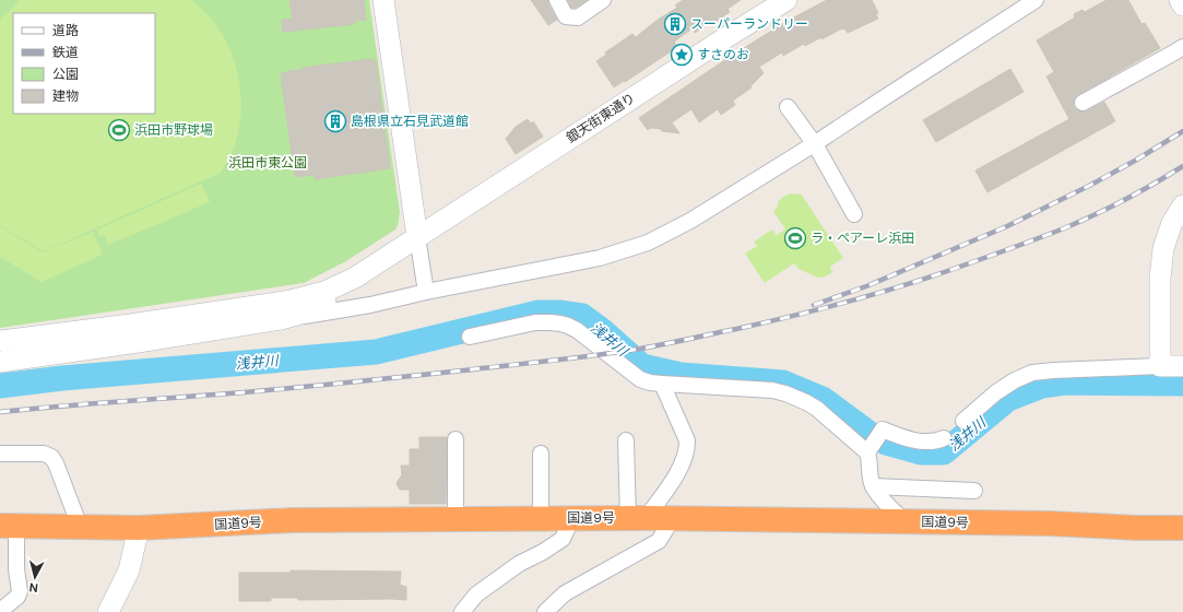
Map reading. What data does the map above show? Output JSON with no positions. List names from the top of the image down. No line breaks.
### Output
{"streets":{"highway":["国道9号"],"street":["銀天街東通り"]},"water":["浅井川"],"parks":["浜田市東公園"],"places":{"building":["スーパーランドリー","島根県立石見武道館"],"place":["すさのお"],"sports":["浜田市野球場","ラ・ペアーレ浜田"]},"legend":["道路","鉄道","公園","建物"],"north":"bottom"}
